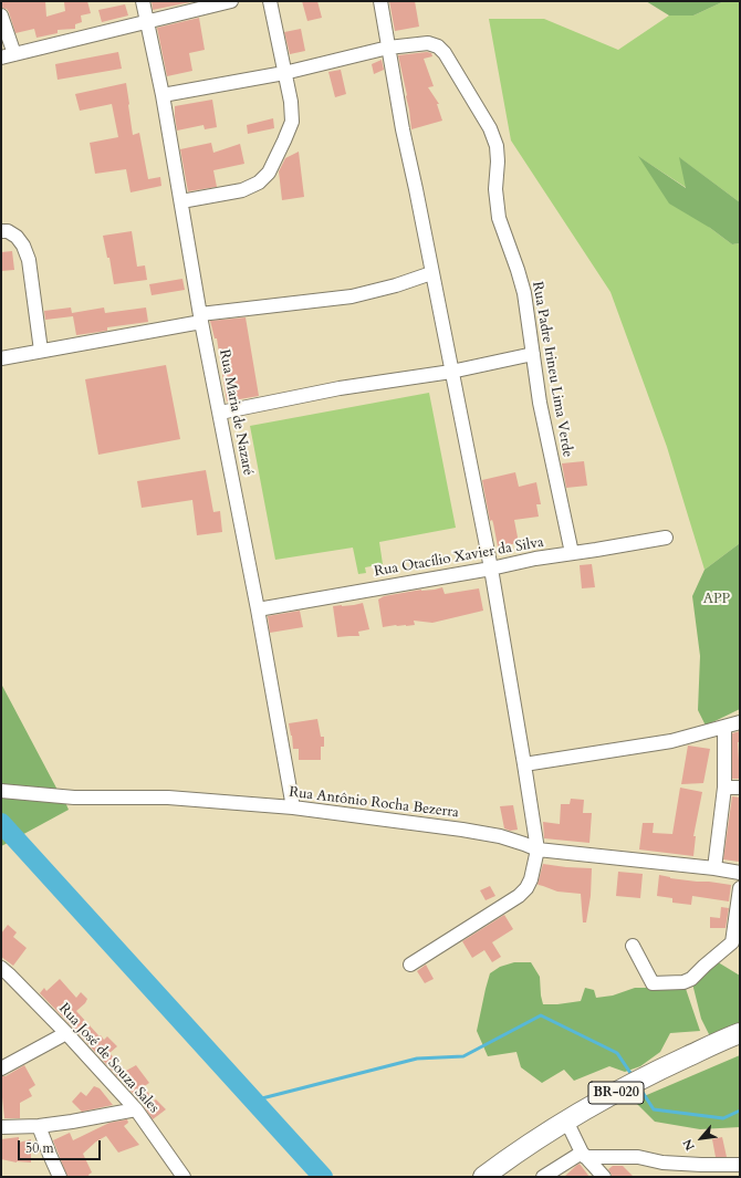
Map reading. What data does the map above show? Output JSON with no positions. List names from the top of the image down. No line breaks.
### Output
{"streets":{"highway":["BR-020"],"street":["Rua Padre Irineu Lima Verde","Rua Maria de Nazaré","Rua Otacílio Xavier da Silva","Rua Antônio Rocha Bezerra","Rua José de Souza Sales"]},"crossings":[["Rua Padre Irineu Lima Verde","Rua Maria de Nazaré"],["Rua Padre Irineu Lima Verde","Rua Otacílio Xavier da Silva"],["Rua Maria de Nazaré","Rua Otacílio Xavier da Silva"],["Rua Maria de Nazaré","Rua Antônio Rocha Bezerra"]],"parks":["APP"],"scale_bar":"50 m","north":"bottom left"}
